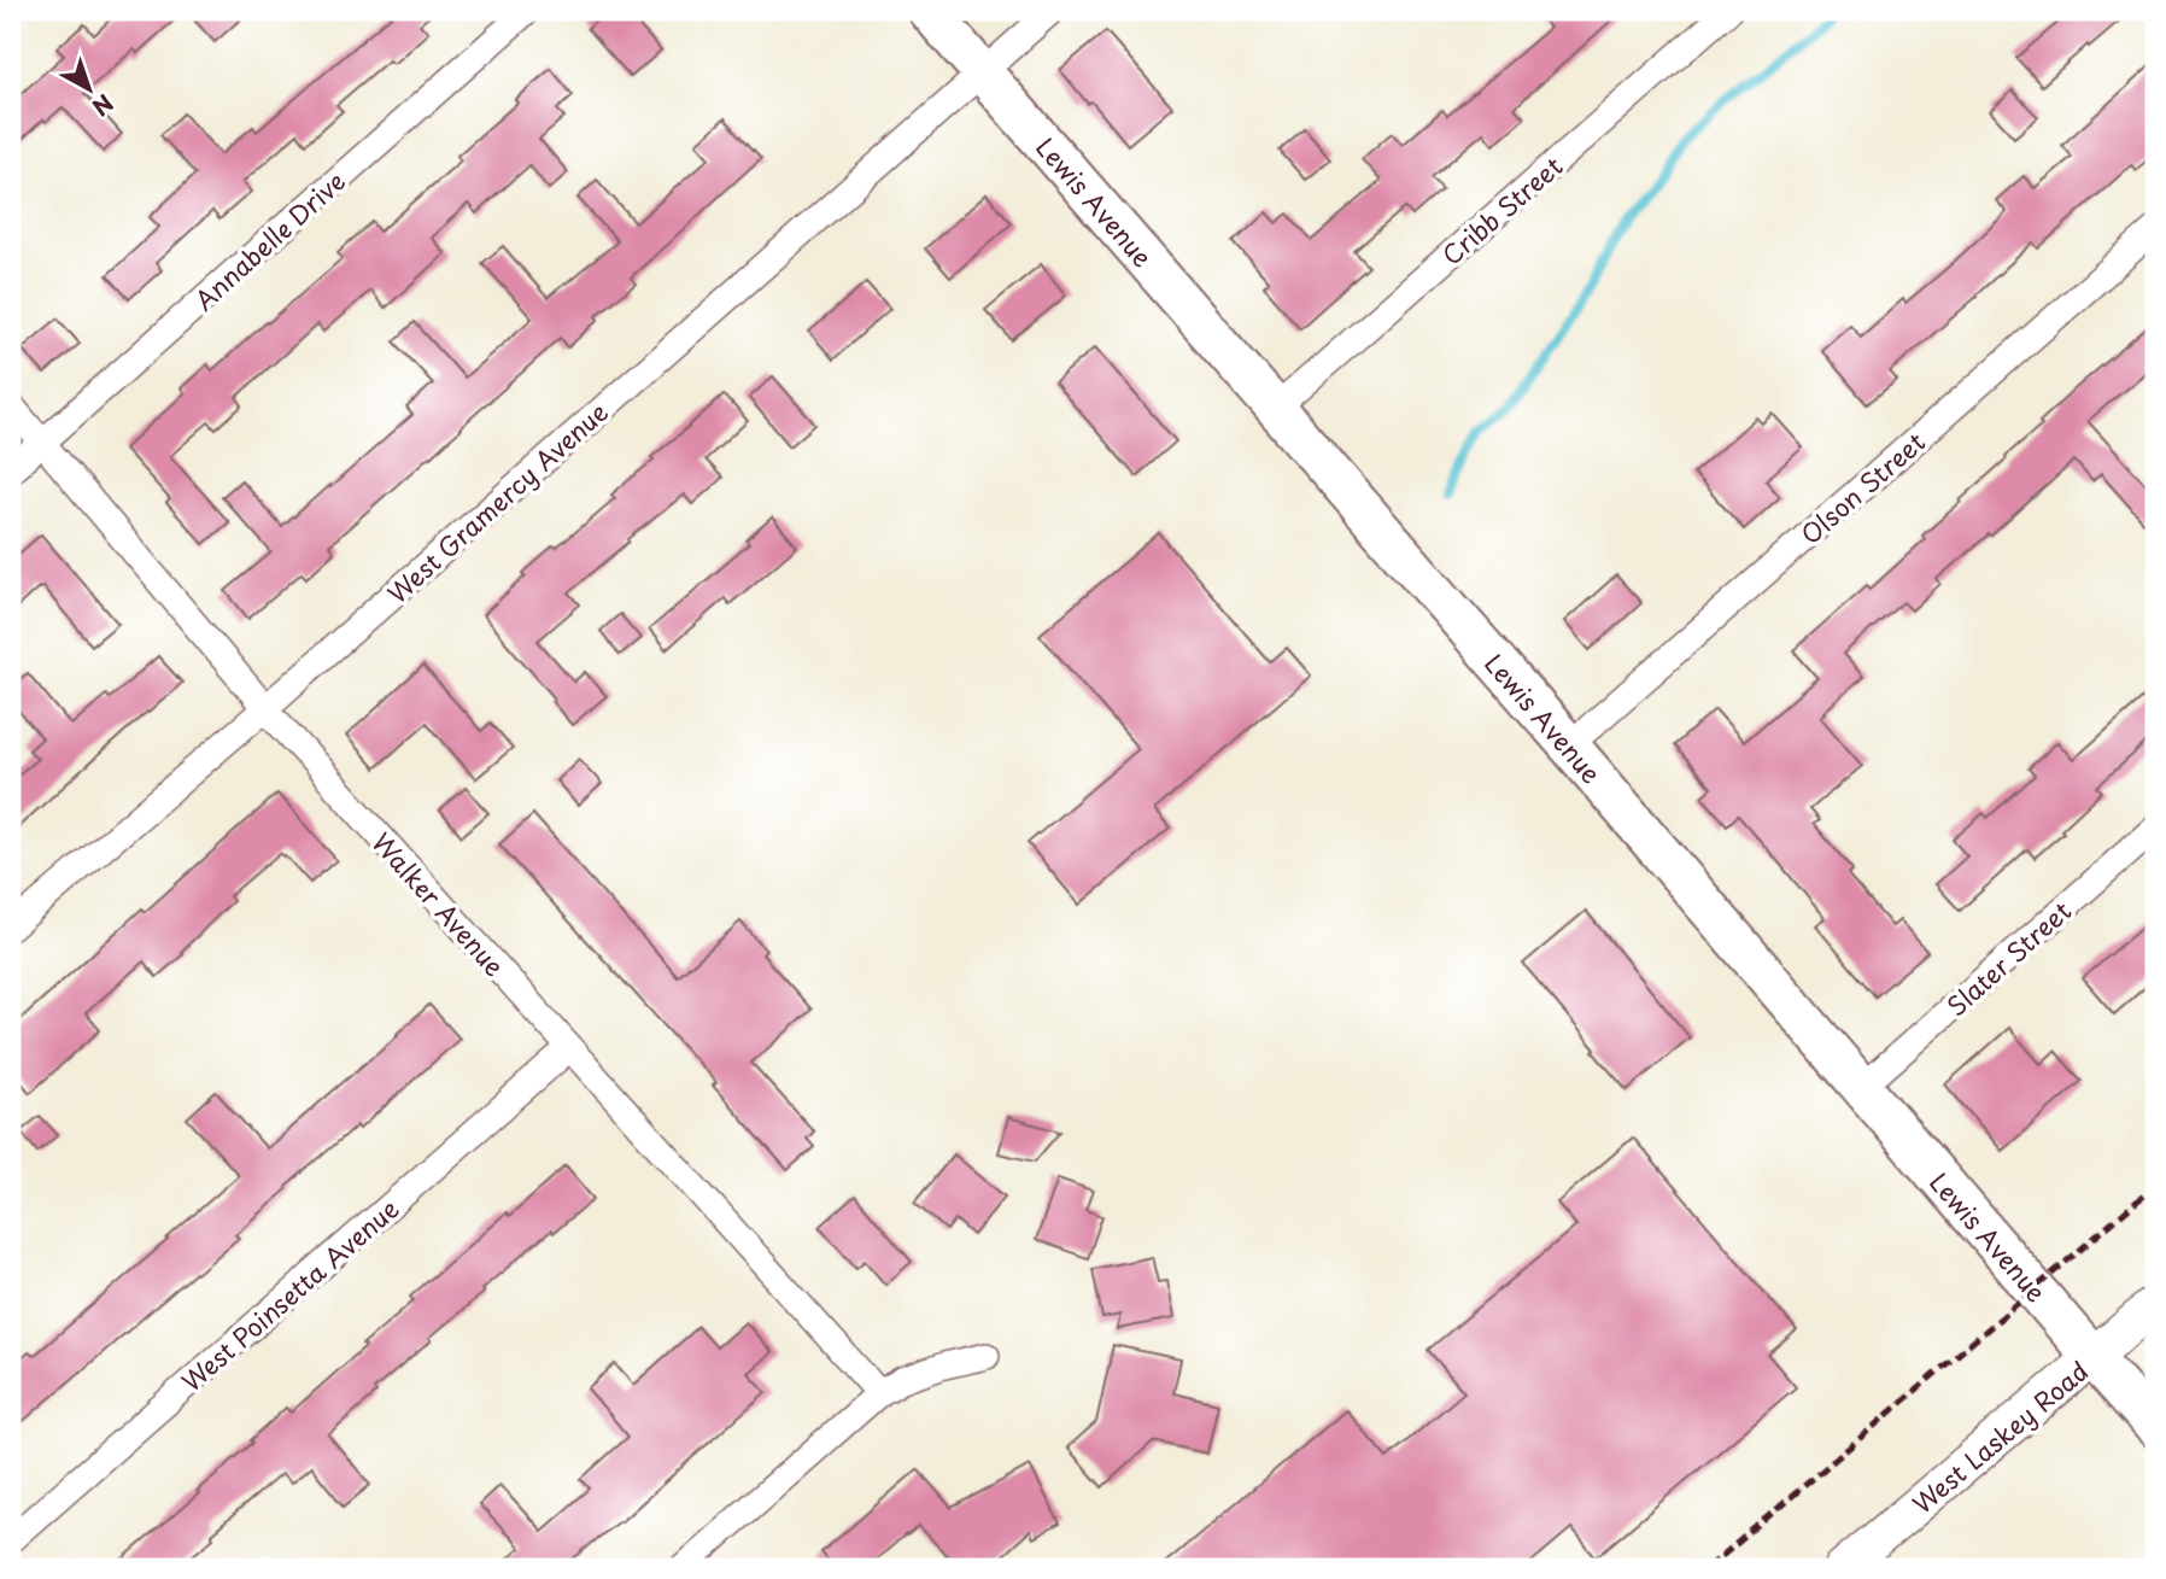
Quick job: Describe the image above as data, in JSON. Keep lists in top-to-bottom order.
{
  "streets": {
    "main road": ["Lewis Avenue", "West Laskey Road"],
    "street": [
      "Cribb Street",
      "Annabelle Drive",
      "Olson Street",
      "West Gramercy Avenue",
      "Walker Avenue",
      "Slater Street",
      "West Poinsetta Avenue"
    ]
  },
  "crossings": [
    ["Lewis Avenue", "Cribb Street"],
    ["Lewis Avenue", "Olson Street"],
    ["Lewis Avenue", "West Gramercy Avenue"],
    ["Lewis Avenue", "Slater Street"],
    ["Lewis Avenue", "West Laskey Road"],
    ["Annabelle Drive", "Walker Avenue"],
    ["West Gramercy Avenue", "Walker Avenue"],
    ["Walker Avenue", "West Poinsetta Avenue"]
  ],
  "north": "bottom right"
}
